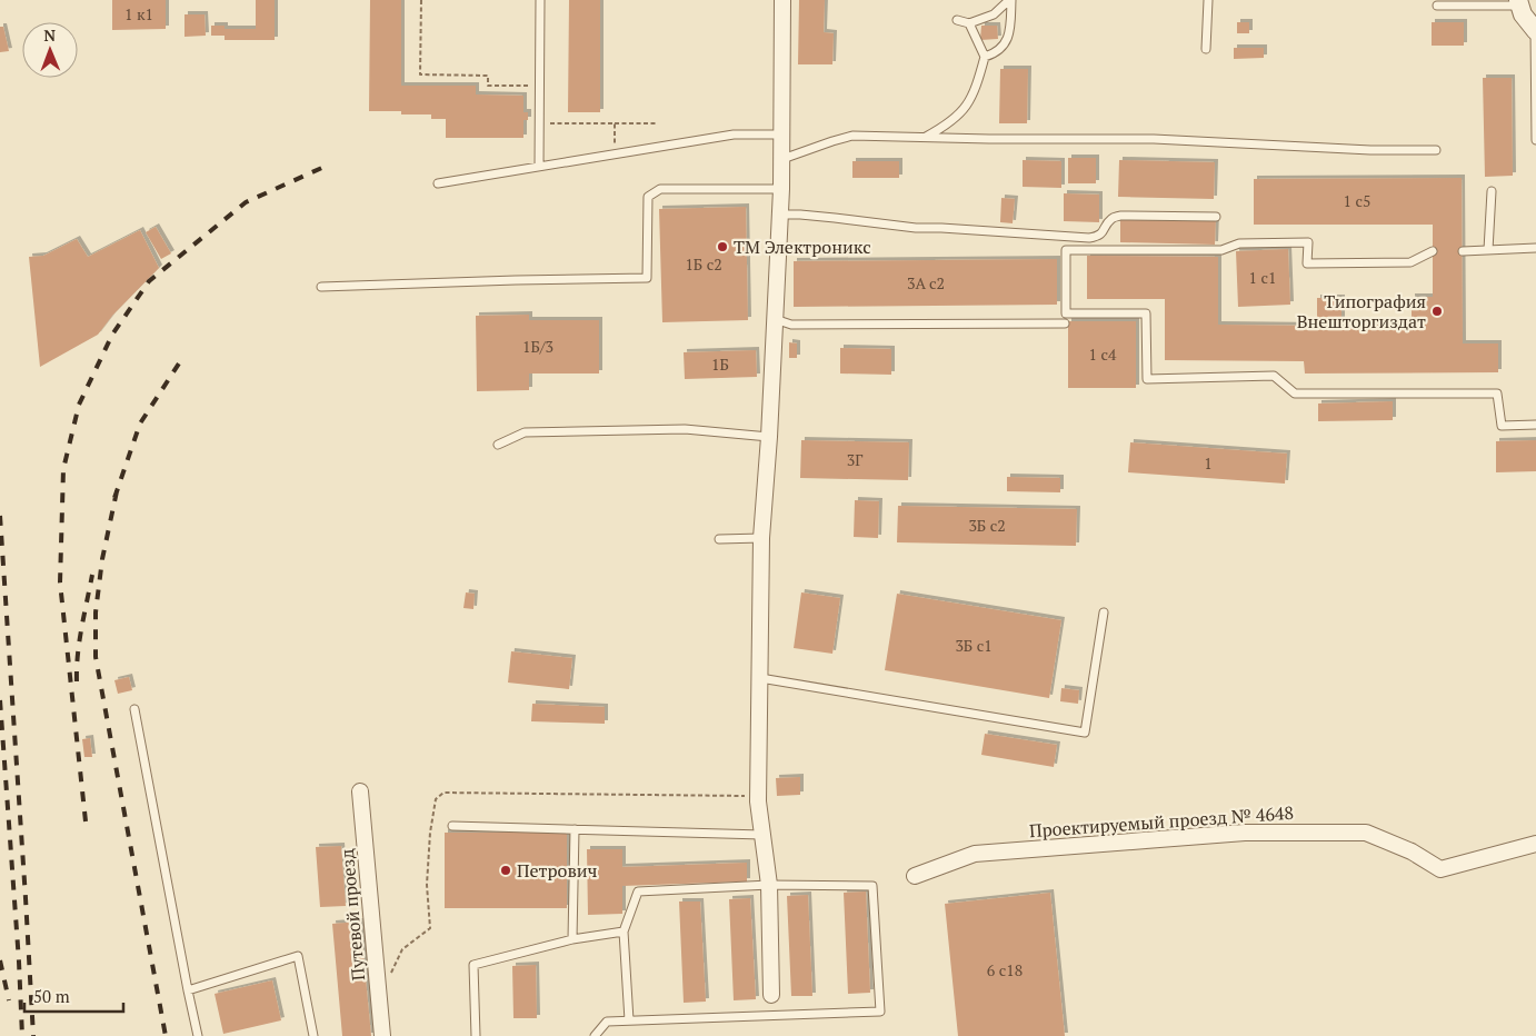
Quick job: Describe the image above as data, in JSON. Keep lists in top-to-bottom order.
{
  "streets": {
    "street": ["Проектируемый проезд № 4648", "Путевой проезд"]
  },
  "places": ["ТМ Электроникс", "Типография Внешторгиздат", "Петрович"],
  "house_numbers": [
    "1 к1",
    "1 с5",
    "1Б с2",
    "1 с1",
    "3А с2",
    "1Б/3",
    "1 с4",
    "1Б",
    "3Г",
    "1",
    "3Б с2",
    "3Б с1",
    "6 с18"
  ],
  "scale_bar": "50 m",
  "north": "top"
}
